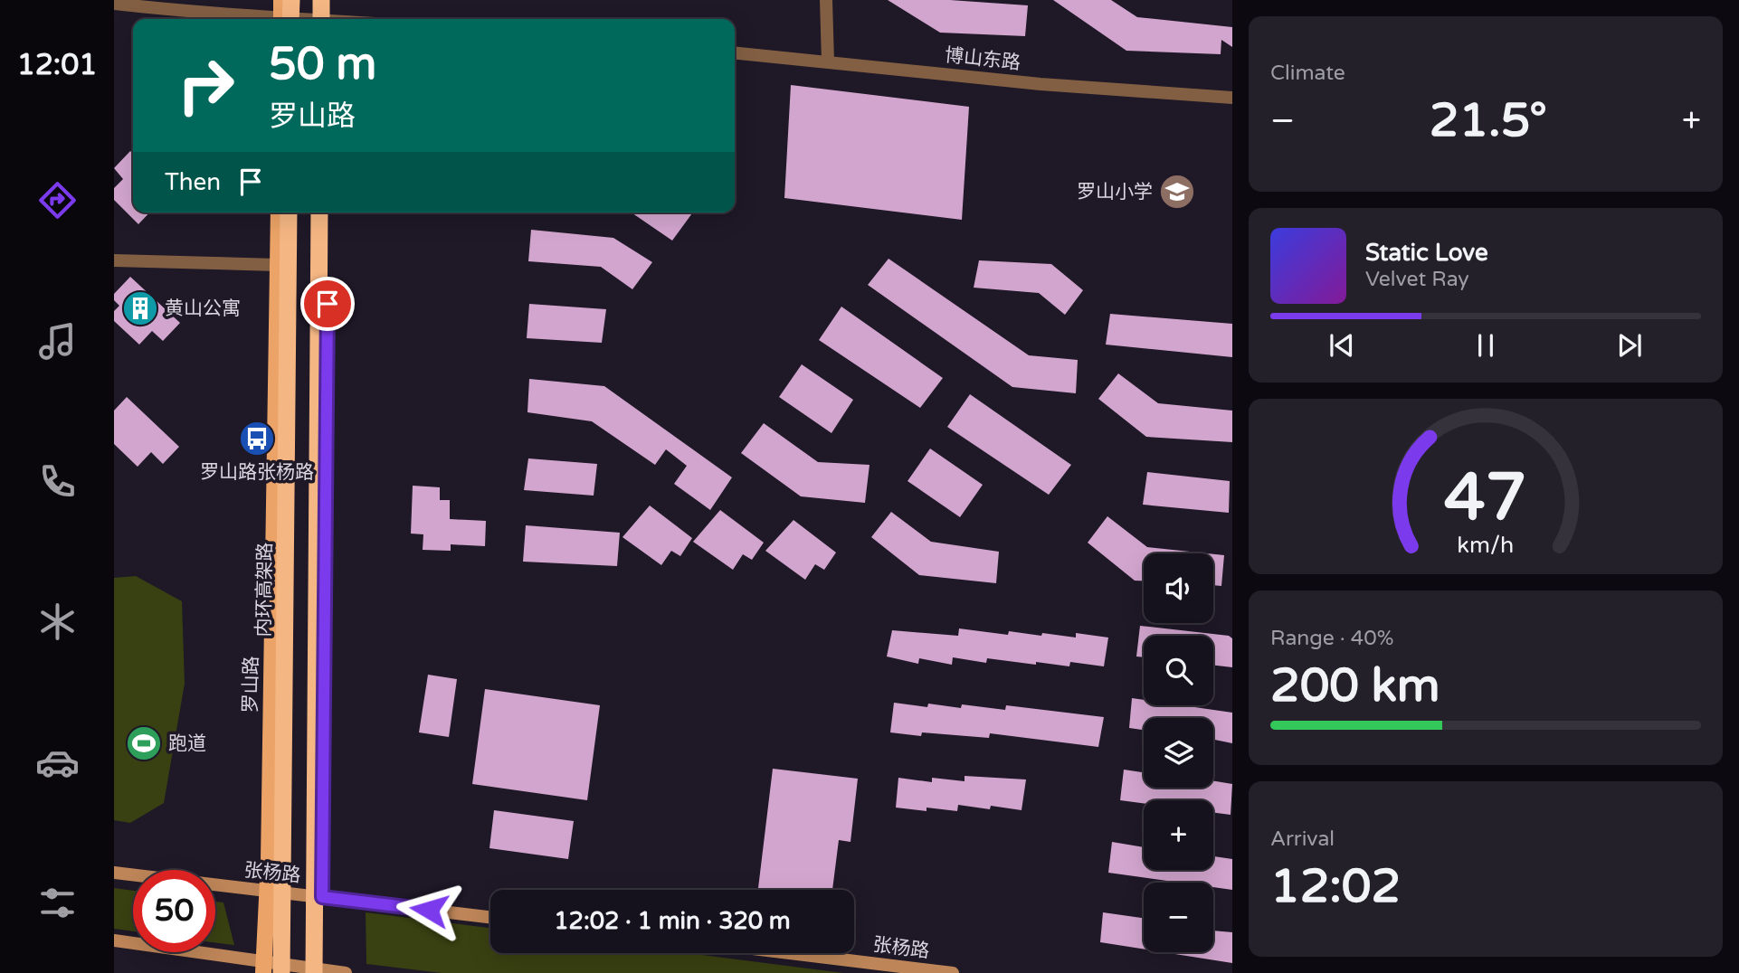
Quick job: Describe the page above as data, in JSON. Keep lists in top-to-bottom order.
{
  "streets": {
    "highway": ["内环高架路"],
    "main road": ["罗山路", "张杨路"],
    "street": ["博山东路"]
  },
  "crossings": [
    ["罗山路", "张杨路"]
  ],
  "places": {
    "school or university": ["罗山小学"],
    "building": ["黄山公寓"],
    "bus stop": ["罗山路张杨路"],
    "sports": ["跑道"]
  },
  "page": {
    "tabs": "12:01",
    "tile": [
      "Climate",
      ["Range · 40%", "200 km"],
      ["Arrival", "12:02"]
    ],
    "turn": ["50 m", "罗山路"],
    "heat": ["−", "21.5°", "+"],
    "then": "Then",
    "song": ["Static Love", "Velvet Ray"],
    "map_buttons": ["+", "−"],
    "limit": "50",
    "trip": "12:02 · 1 min · 320 m",
    "gauge": ["47", "km/h"]
  }
}
